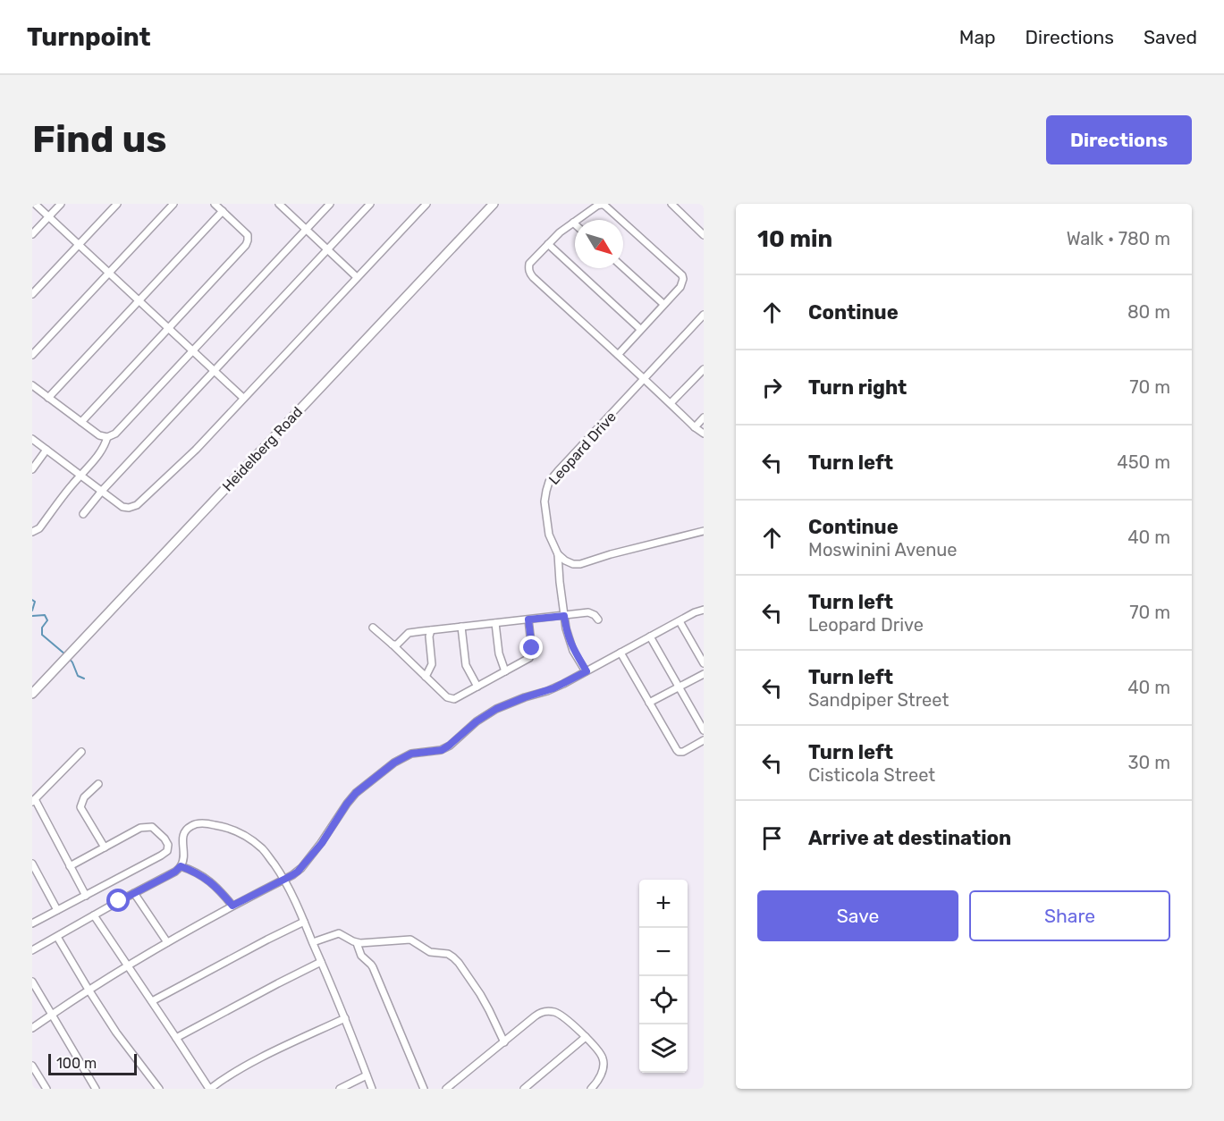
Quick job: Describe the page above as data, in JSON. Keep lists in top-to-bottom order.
{
  "streets": {
    "main road": ["Heidelberg Road"],
    "street": ["Leopard Drive"]
  },
  "scale_bar": "100 m",
  "north": "bottom right",
  "page": {
    "header": "Turnpoint",
    "nav": ["Map", "Directions", "Saved"],
    "buttons": [
      "Directions",
      ["Save", "Share"]
    ],
    "title": "Find us",
    "heading": ["10 min", "Walk · 780 m"],
    "list": [
      ["Continue", "80 m"],
      ["Turn right", "70 m"],
      ["Turn left", "450 m"],
      ["Continue", "Moswinini Avenue", "40 m"],
      ["Turn left", "Leopard Drive", "70 m"],
      ["Turn left", "Sandpiper Street", "40 m"],
      ["Turn left", "Cisticola Street", "30 m"],
      "Arrive at destination"
    ],
    "map_buttons": ["+", "−"],
    "scale": "100 m"
  }
}
